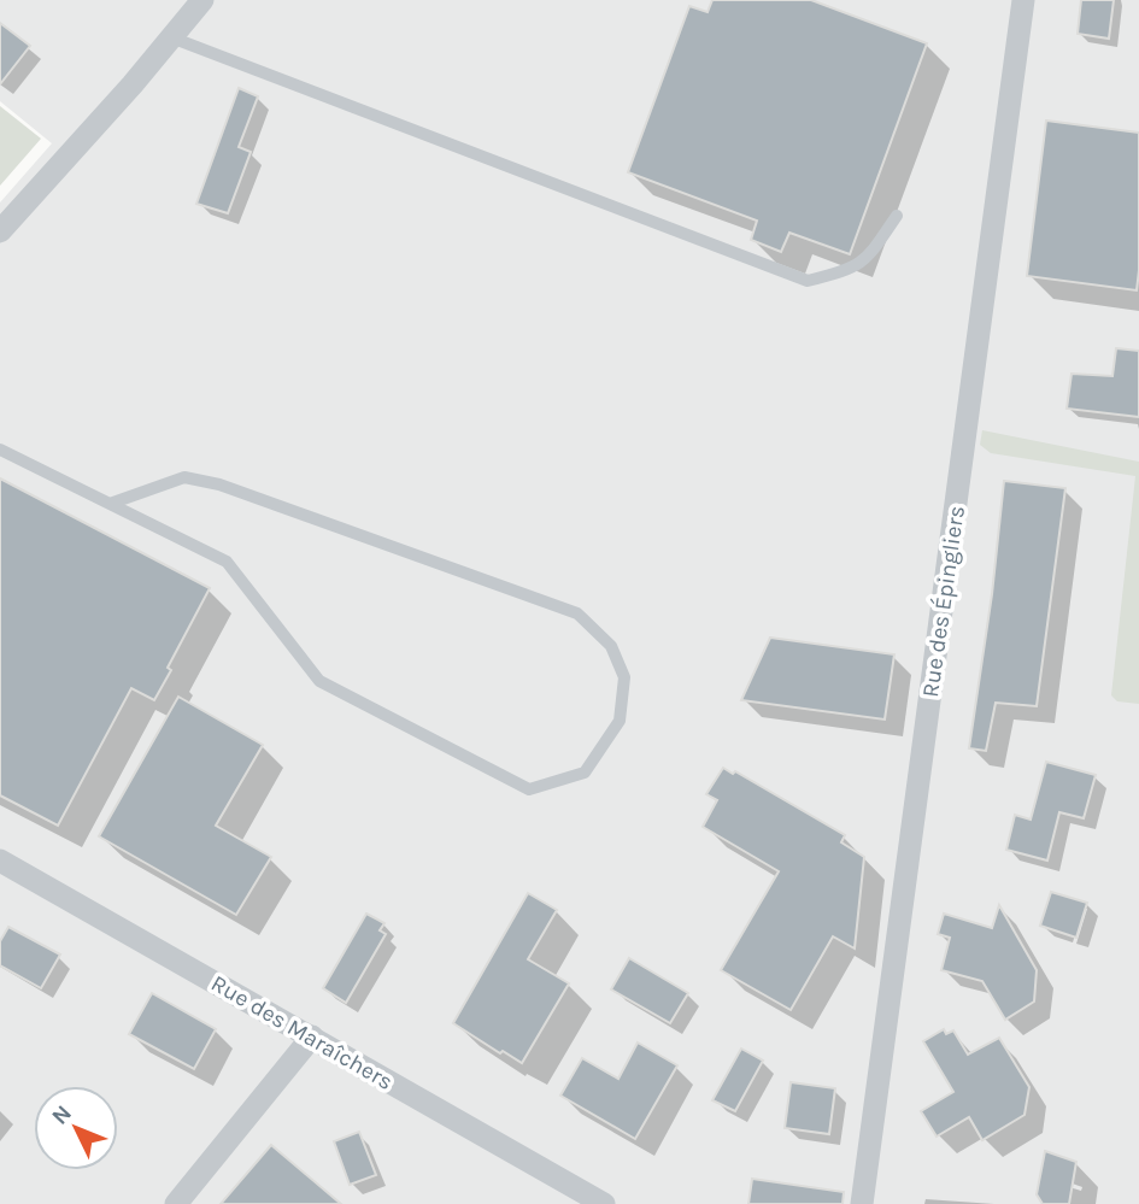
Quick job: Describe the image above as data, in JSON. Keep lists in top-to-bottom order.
{
  "streets": {
    "street": ["Rue des Épingliers", "Rue des Maraîchers"]
  },
  "north": "top left"
}
